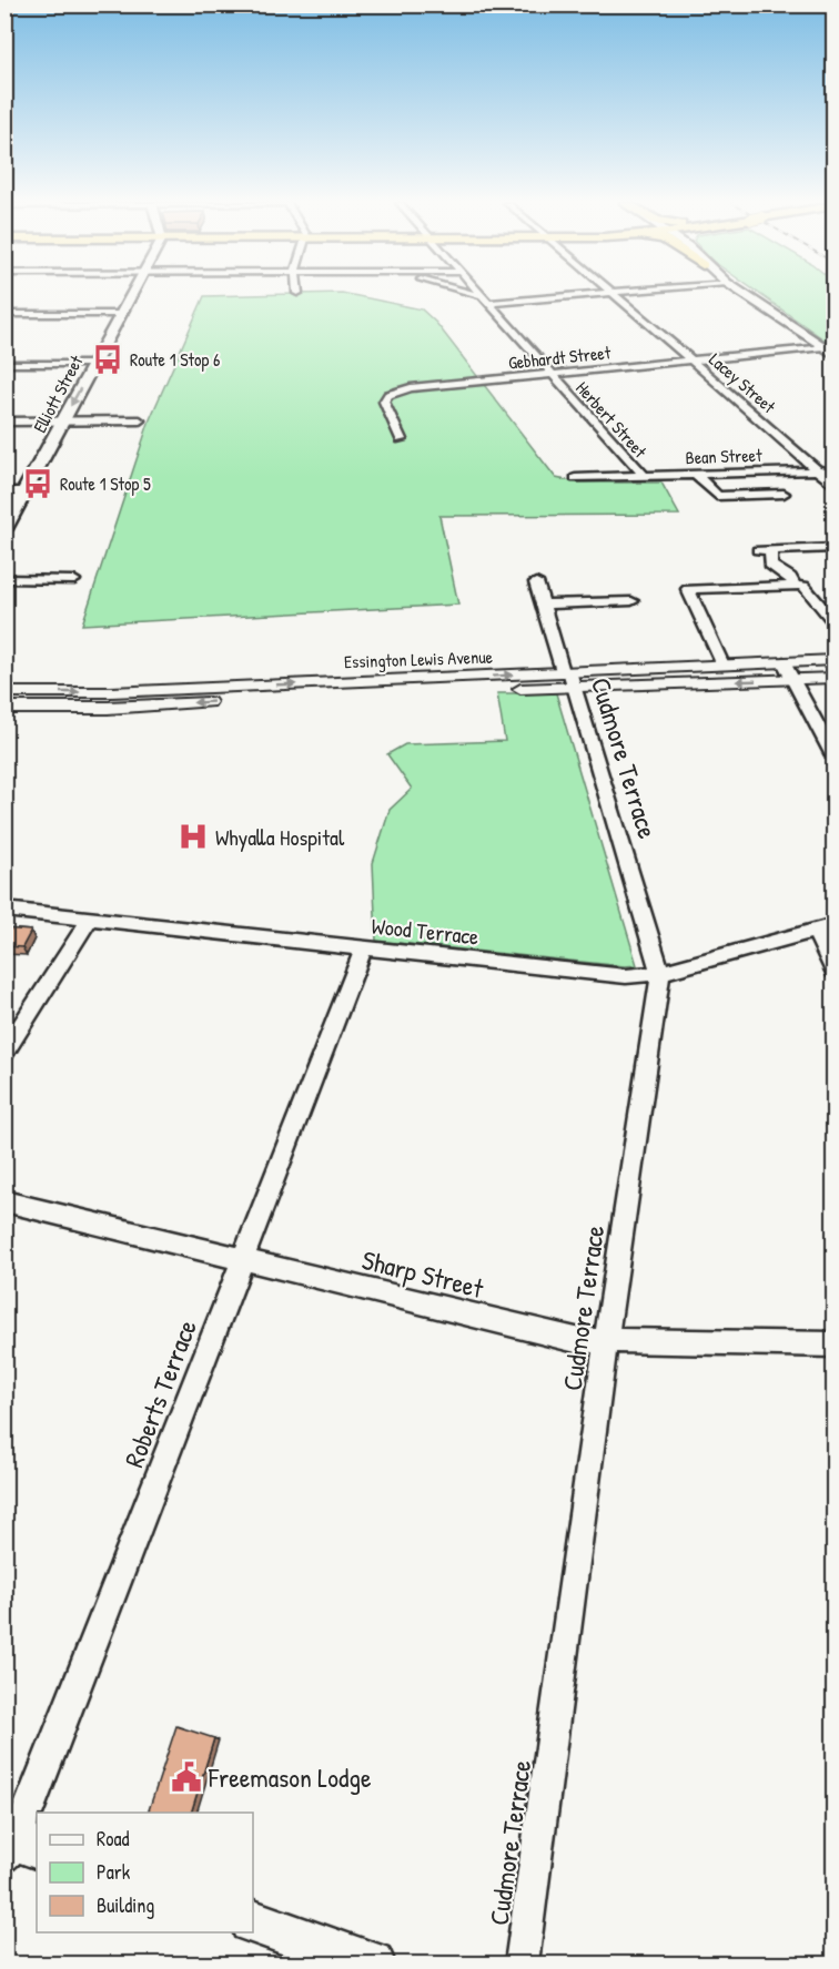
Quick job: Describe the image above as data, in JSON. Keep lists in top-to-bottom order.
{
  "streets": {
    "main road": ["Elliott Street"],
    "street": [
      "Gebhardt Street",
      "Lacey Street",
      "Herbert Street",
      "Bean Street",
      "Essington Lewis Avenue",
      "Cudmore Terrace",
      "Wood Terrace",
      "Sharp Street",
      "Roberts Terrace"
    ]
  },
  "crossings": [
    ["Gebhardt Street", "Lacey Street"],
    ["Gebhardt Street", "Herbert Street"],
    ["Lacey Street", "Bean Street"],
    ["Herbert Street", "Bean Street"],
    ["Essington Lewis Avenue", "Cudmore Terrace"],
    ["Cudmore Terrace", "Wood Terrace"],
    ["Cudmore Terrace", "Sharp Street"],
    ["Wood Terrace", "Roberts Terrace"],
    ["Sharp Street", "Roberts Terrace"]
  ],
  "places": {
    "bus stop": ["Route 1 Stop 6", "Route 1 Stop 5"],
    "hospital": ["Whyalla Hospital"],
    "public building": ["Freemason Lodge"]
  },
  "legend": ["Road", "Park", "Building"]
}
